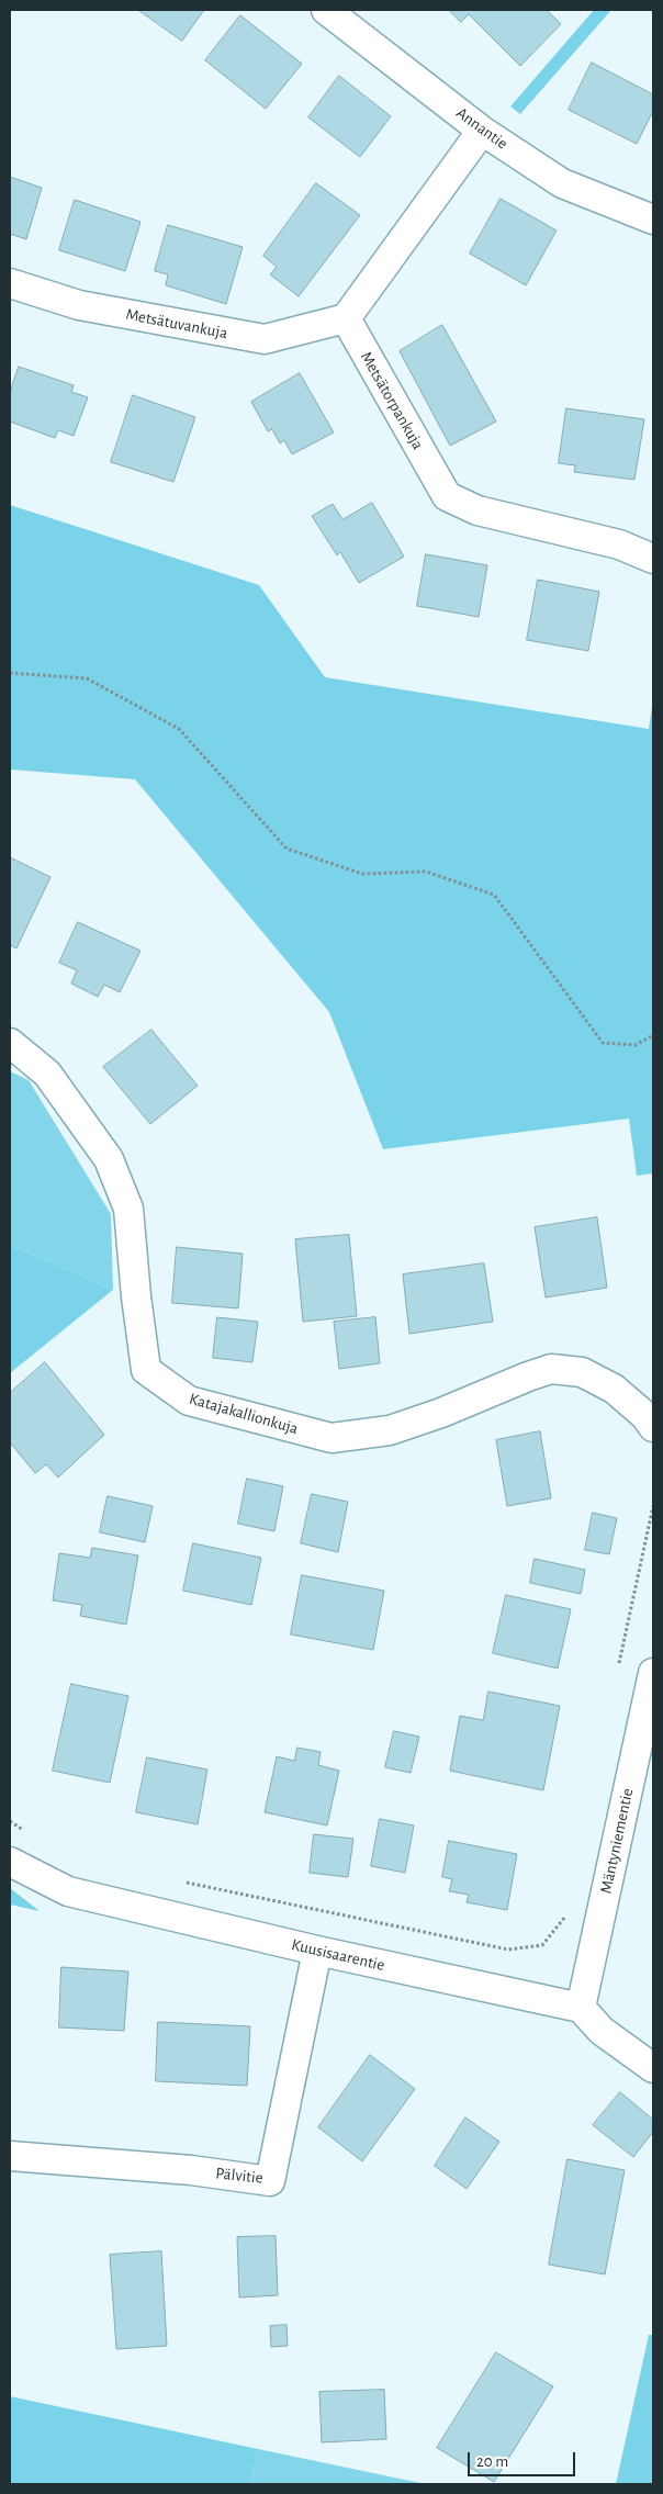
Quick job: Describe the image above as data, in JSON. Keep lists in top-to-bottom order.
{
  "streets": {
    "street": [
      "Annantie",
      "Metsätuvankuja",
      "Metsätorpankuja",
      "Katajakallionkuja",
      "Mäntyniementie",
      "Kuusisaarentie",
      "Pälvitie"
    ]
  },
  "crossings": [
    ["Metsätuvankuja", "Metsätorpankuja"],
    ["Mäntyniementie", "Kuusisaarentie"],
    ["Kuusisaarentie", "Pälvitie"]
  ],
  "scale_bar": "20 m"
}
